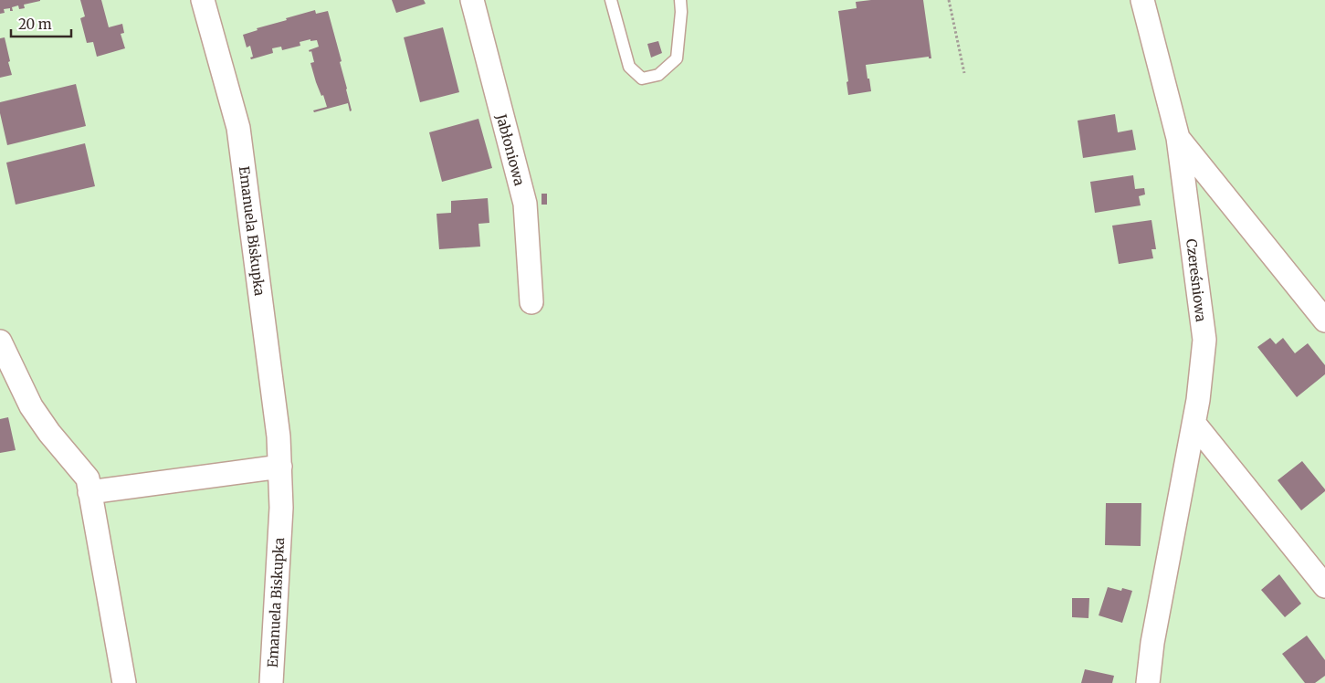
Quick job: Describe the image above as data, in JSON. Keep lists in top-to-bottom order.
{
  "streets": {
    "street": ["Jabłoniowa", "Emanuela Biskupka", "Czereśniowa"]
  },
  "scale_bar": "20 m"
}
